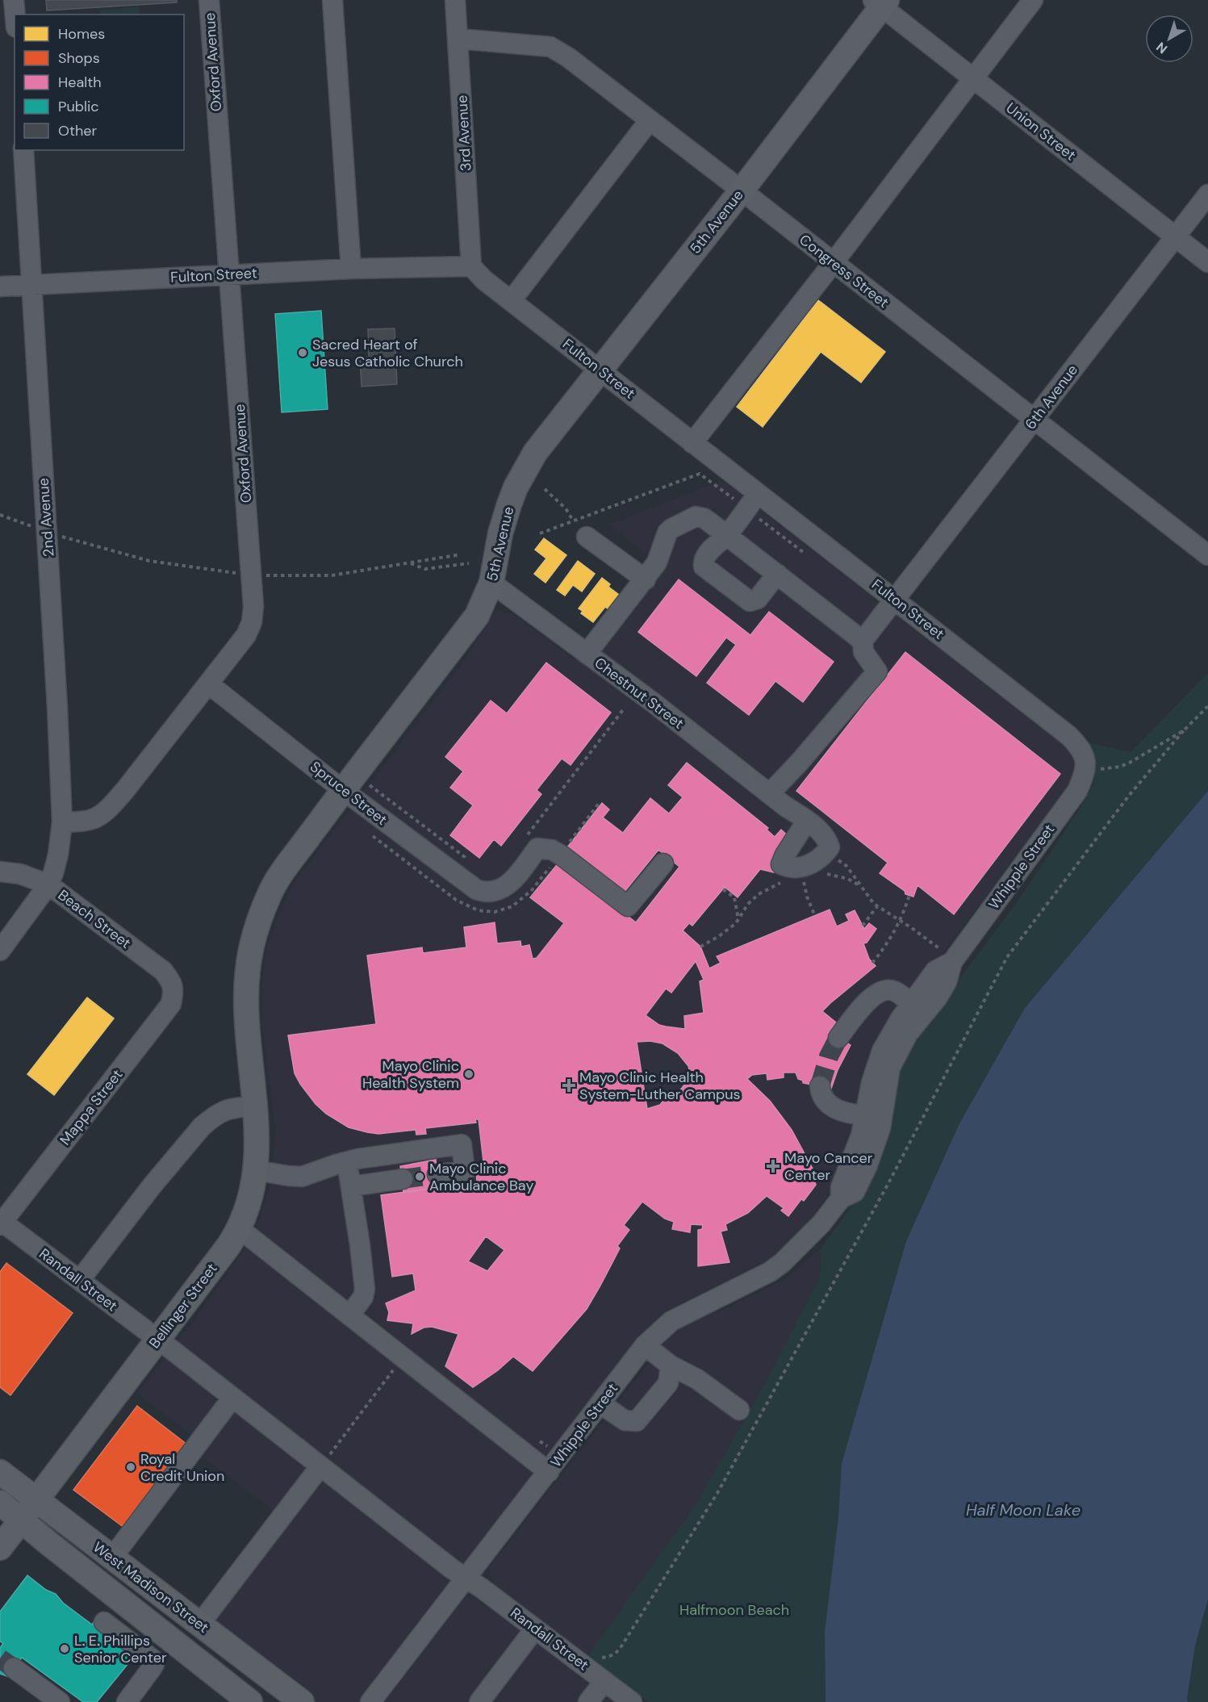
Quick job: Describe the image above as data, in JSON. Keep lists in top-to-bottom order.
{
  "streets": {
    "main road": ["5th Avenue", "Bellinger Street", "West Madison Street"],
    "street": [
      "Oxford Avenue",
      "Union Street",
      "3rd Avenue",
      "Congress Street",
      "Fulton Street",
      "6th Avenue",
      "2nd Avenue",
      "Chestnut Street",
      "Spruce Street",
      "Whipple Street",
      "Beach Street",
      "Mappa Street",
      "Randall Street"
    ]
  },
  "crossings": [
    ["Oxford Avenue", "Fulton Street"],
    ["Oxford Avenue", "2nd Avenue"],
    ["Oxford Avenue", "Spruce Street"],
    ["Union Street", "5th Avenue"],
    ["Union Street", "6th Avenue"],
    ["3rd Avenue", "Congress Street"],
    ["3rd Avenue", "Fulton Street"],
    ["5th Avenue", "Congress Street"],
    ["5th Avenue", "Fulton Street"],
    ["5th Avenue", "Chestnut Street"],
    ["5th Avenue", "Spruce Street"],
    ["5th Avenue", "Bellinger Street"],
    ["Congress Street", "6th Avenue"],
    ["Fulton Street", "6th Avenue"],
    ["Fulton Street", "2nd Avenue"],
    ["Fulton Street", "Whipple Street"],
    ["2nd Avenue", "Beach Street"],
    ["Whipple Street", "Randall Street"],
    ["Beach Street", "Mappa Street"],
    ["Mappa Street", "Randall Street"],
    ["Randall Street", "Bellinger Street"],
    ["Bellinger Street", "West Madison Street"]
  ],
  "water": ["Half Moon Lake"],
  "parks": ["Halfmoon Beach"],
  "places": {
    "other": [
      "Sacred Heart of Jesus Catholic Church",
      "Mayo Clinic Health System",
      "Mayo Clinic Ambulance Bay",
      "Royal Credit Union",
      "L. E. Phillips Senior Center"
    ],
    "health": ["Mayo Clinic Health System-Luther Campus", "Mayo Cancer Center"]
  },
  "legend": [
    "Homes",
    "Shops",
    "Health",
    "Public",
    "Other"
  ],
  "north": "bottom left"
}
